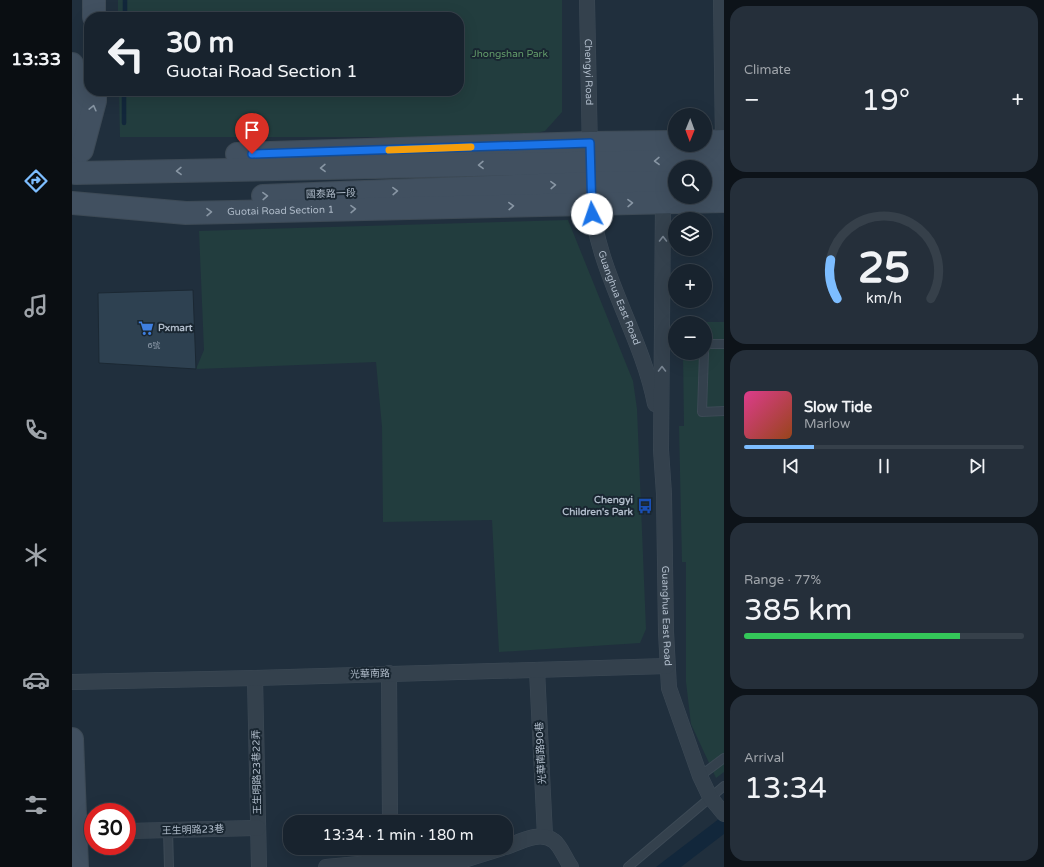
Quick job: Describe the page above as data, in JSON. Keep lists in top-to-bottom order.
{
  "streets": {
    "street": [
      "Chengyi Road",
      "國泰路一段",
      "Guanghua East Road",
      "光華南路",
      "光華南路90巷",
      "王生明路23巷22弄",
      "王生明路23巷"
    ]
  },
  "crossings": [
    ["Chengyi Road", "國泰路一段"],
    ["Chengyi Road", "Guanghua East Road"],
    ["國泰路一段", "Guanghua East Road"],
    ["Guanghua East Road", "光華南路"],
    ["光華南路", "光華南路90巷"],
    ["光華南路", "王生明路23巷22弄"],
    ["王生明路23巷22弄", "王生明路23巷"]
  ],
  "parks": ["Jhongshan Park"],
  "places": {
    "supermarket": ["Pxmart"],
    "bus stop": ["Chengyi Children's Park"]
  },
  "house_numbers": ["6號"],
  "north": "bottom",
  "page": {
    "tabs": "13:33",
    "tile": [
      "Climate",
      ["Range · 77%", "385 km"],
      ["Arrival", "13:34"]
    ],
    "turn": ["30 m", "Guotai Road Section 1"],
    "heat": ["−", "19°", "+"],
    "map_buttons": ["+", "−"],
    "song": ["Slow Tide", "Marlow"],
    "limit": "30",
    "trip": "13:34 · 1 min · 180 m",
    "gauge": ["25", "km/h"]
  }
}
